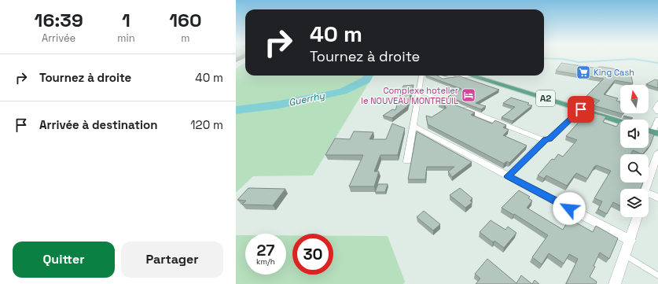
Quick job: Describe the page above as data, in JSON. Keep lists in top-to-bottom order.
{
  "streets": {
    "main road": ["A2"]
  },
  "water": ["Guerrhy"],
  "places": {
    "supermarket": ["King Cash"],
    "hotel": ["Complexe hotelier le NOUVEAU MONTREUIL"]
  },
  "north": "top",
  "page": {
    "eta": [
      "16:39",
      "Arrivée",
      "1",
      "min",
      "160",
      "m"
    ],
    "turn": ["40 m", "Tournez à droite"],
    "list": [
      {
        "name": "Tournez à droite",
        "value": "40 m"
      },
      {
        "name": "Arrivée à destination",
        "value": "120 m"
      }
    ],
    "speed": "27 km/h",
    "limit": "30",
    "buttons": ["Quitter", "Partager"]
  }
}
